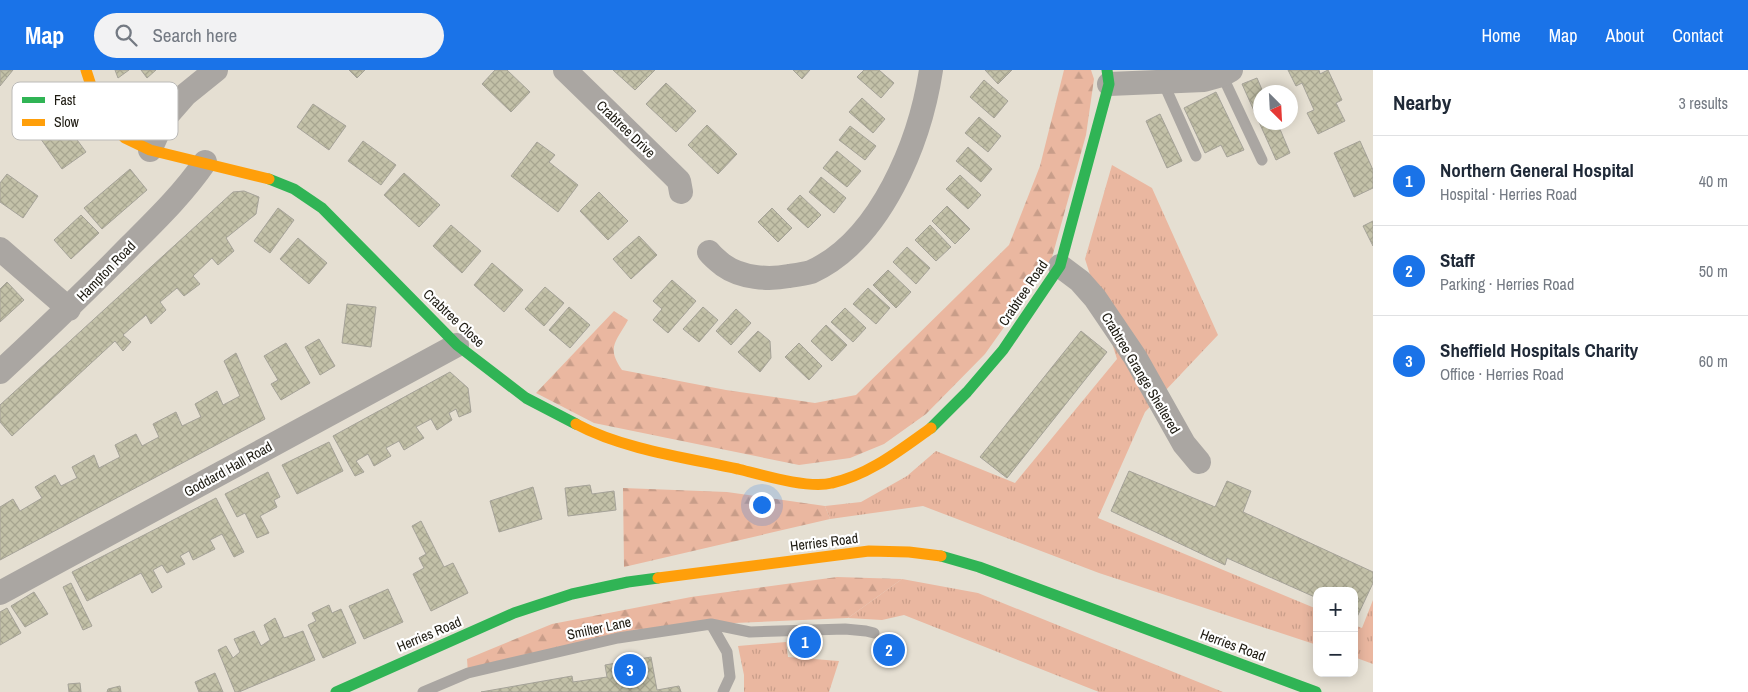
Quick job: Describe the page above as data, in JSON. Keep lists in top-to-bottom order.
{
  "streets": {
    "street": [
      "Crabtree Drive",
      "Hampton Road",
      "Crabtree Road",
      "Crabtree Close",
      "Crabtree Grange Sheltered",
      "Goddard Hall Road",
      "Herries Road"
    ],
    "lane": ["Smilter Lane"]
  },
  "crossings": [
    ["Hampton Road", "Crabtree Close"],
    ["Crabtree Road", "Crabtree Close"],
    ["Crabtree Road", "Crabtree Grange Sheltered"],
    ["Crabtree Close", "Goddard Hall Road"]
  ],
  "legend": ["Fast", "Slow"],
  "north": "bottom right",
  "page": {
    "header": "Map",
    "search": "Search here",
    "nav": [
      "Home",
      "Map",
      "About",
      "Contact"
    ],
    "heading": ["Nearby", "3 results"],
    "list": [
      {
        "mark": "1",
        "name": "Northern General Hospital",
        "note": "Hospital · Herries Road",
        "value": "40 m"
      },
      {
        "mark": "2",
        "name": "Staff",
        "note": "Parking · Herries Road",
        "value": "50 m"
      },
      {
        "mark": "3",
        "name": "Sheffield Hospitals Charity",
        "note": "Office · Herries Road",
        "value": "60 m"
      }
    ],
    "map_buttons": ["+", "−"],
    "pins": ["1", "2", "3"]
  }
}
